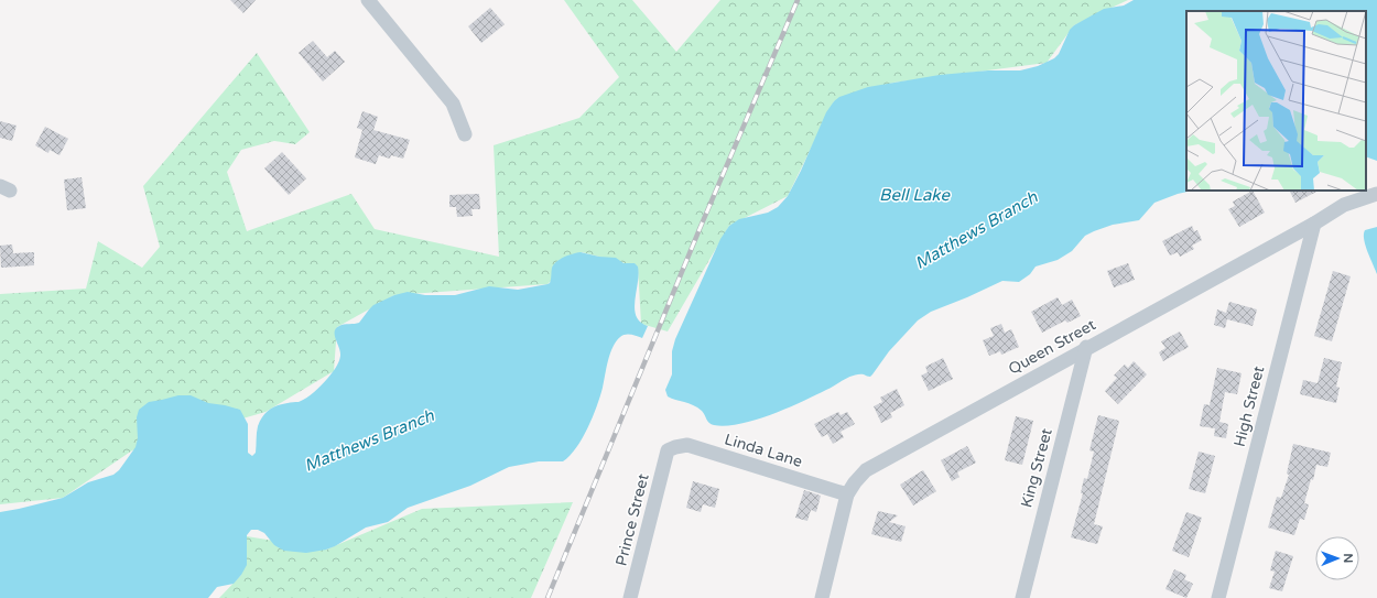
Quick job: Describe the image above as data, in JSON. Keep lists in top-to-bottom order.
{
  "streets": {
    "street": [
      "Queen Street",
      "High Street",
      "Linda Lane",
      "King Street",
      "Prince Street"
    ]
  },
  "crossings": [
    ["Queen Street", "High Street"],
    ["Queen Street", "Linda Lane"],
    ["Queen Street", "King Street"],
    ["Linda Lane", "Prince Street"]
  ],
  "water": ["Bell Lake", "Matthews Branch"],
  "north": "right"
}
